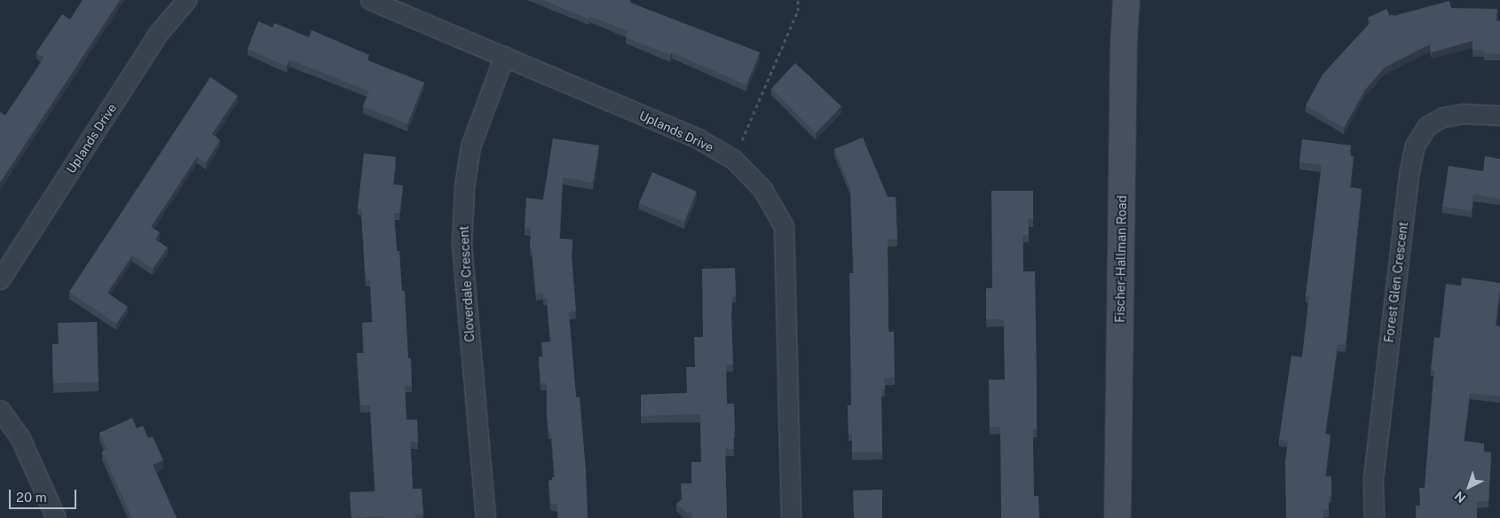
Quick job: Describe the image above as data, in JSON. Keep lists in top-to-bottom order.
{
  "streets": {
    "main road": ["Fischer-Hallman Road"],
    "street": ["Uplands Drive", "Forest Glen Crescent", "Cloverdale Crescent"]
  },
  "crossings": [
    ["Uplands Drive", "Cloverdale Crescent"]
  ],
  "scale_bar": "20 m",
  "north": "bottom left"
}
